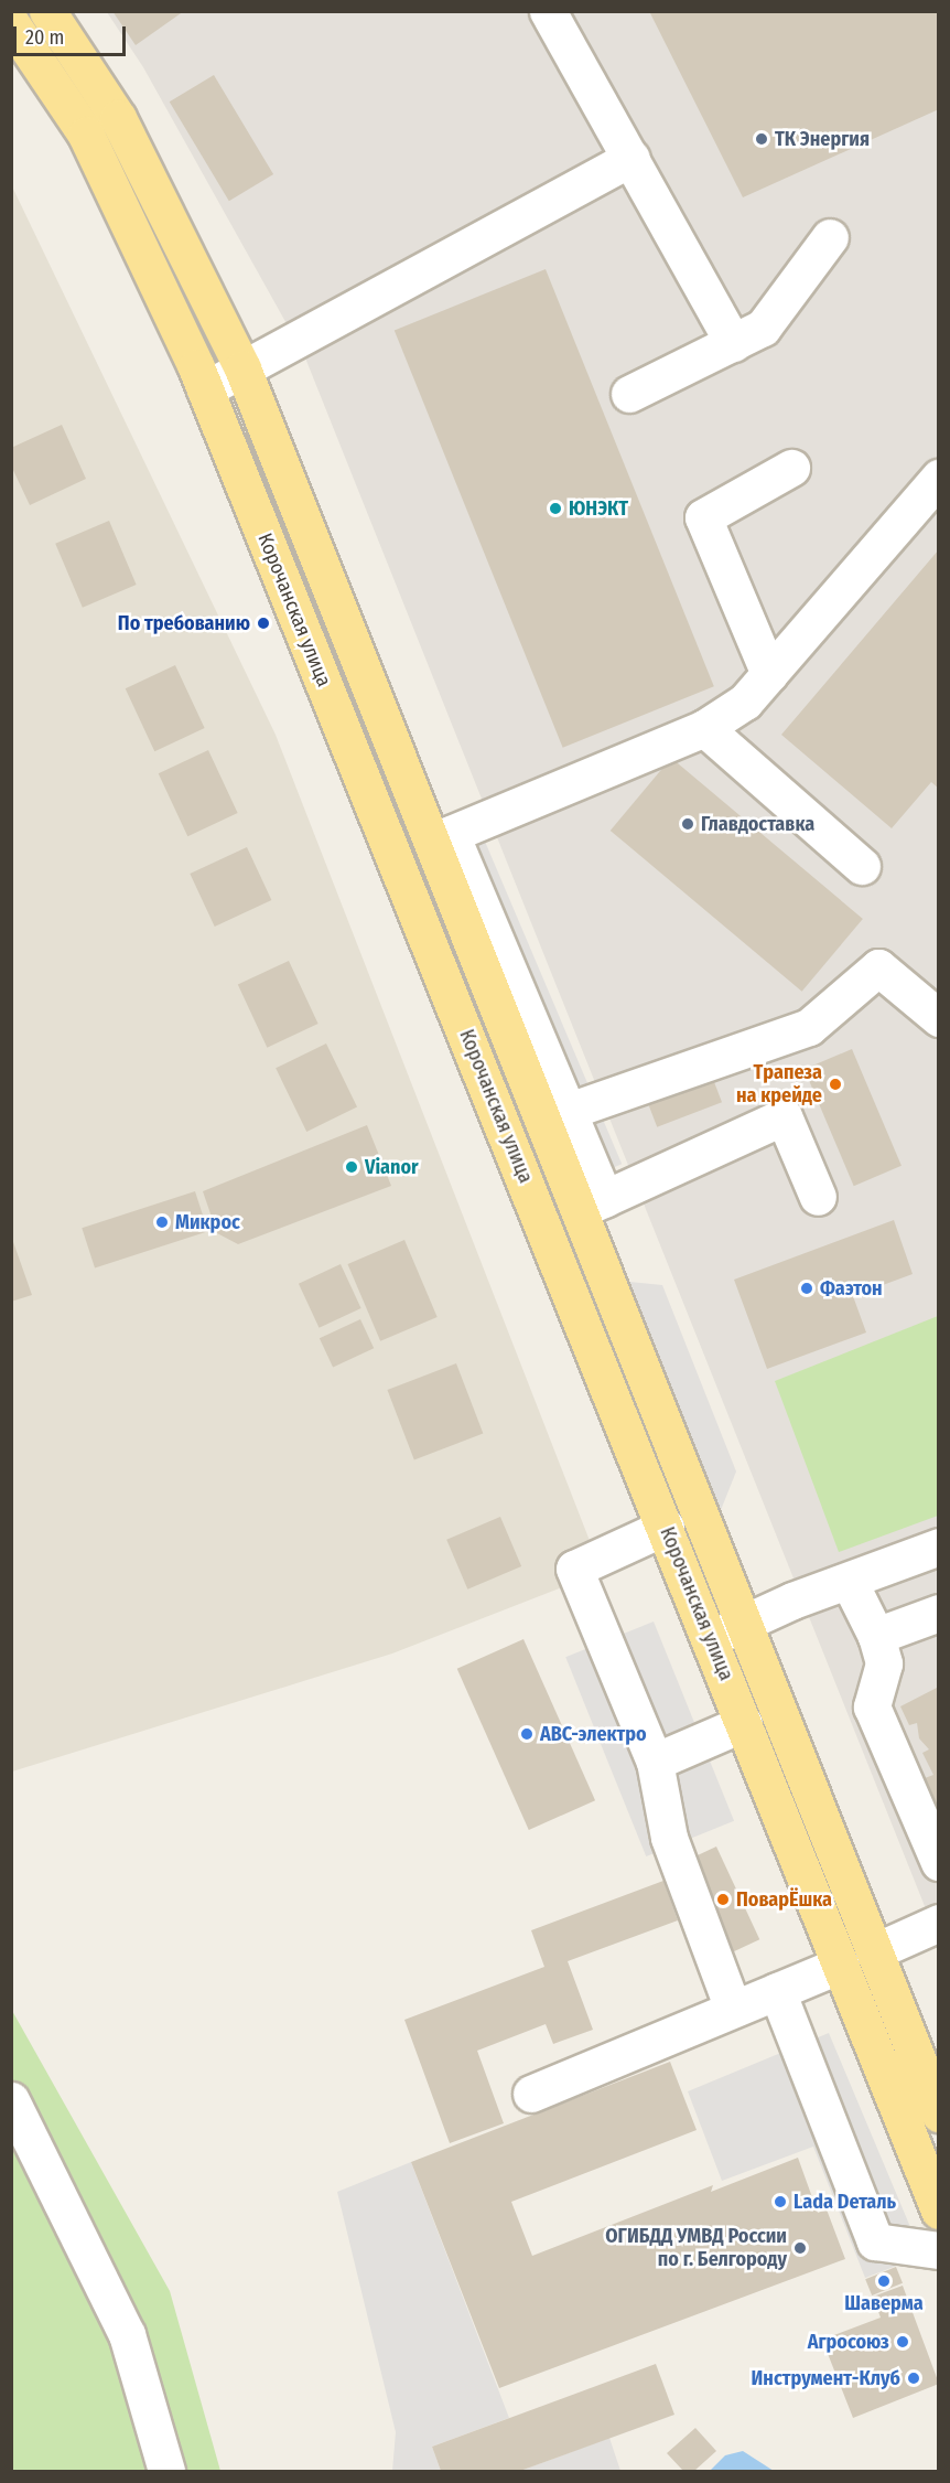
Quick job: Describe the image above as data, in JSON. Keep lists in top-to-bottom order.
{
  "streets": {
    "main road": ["Корочанская улица"]
  },
  "places": [
    "ТК Энергия",
    "ЮНЭКТ",
    "По требованию",
    "Главдоставка",
    "Трапеза на крейде",
    "Vianor",
    "Микрос",
    "Фаэтон",
    "АВС-электро",
    "ПоварЁшка",
    "Lada Dеталь",
    "ОГИБДД УМВД России по г. Белгороду",
    "Шаверма",
    "Агросоюз",
    "Инструмент-Клуб"
  ],
  "scale_bar": "20 m"
}
